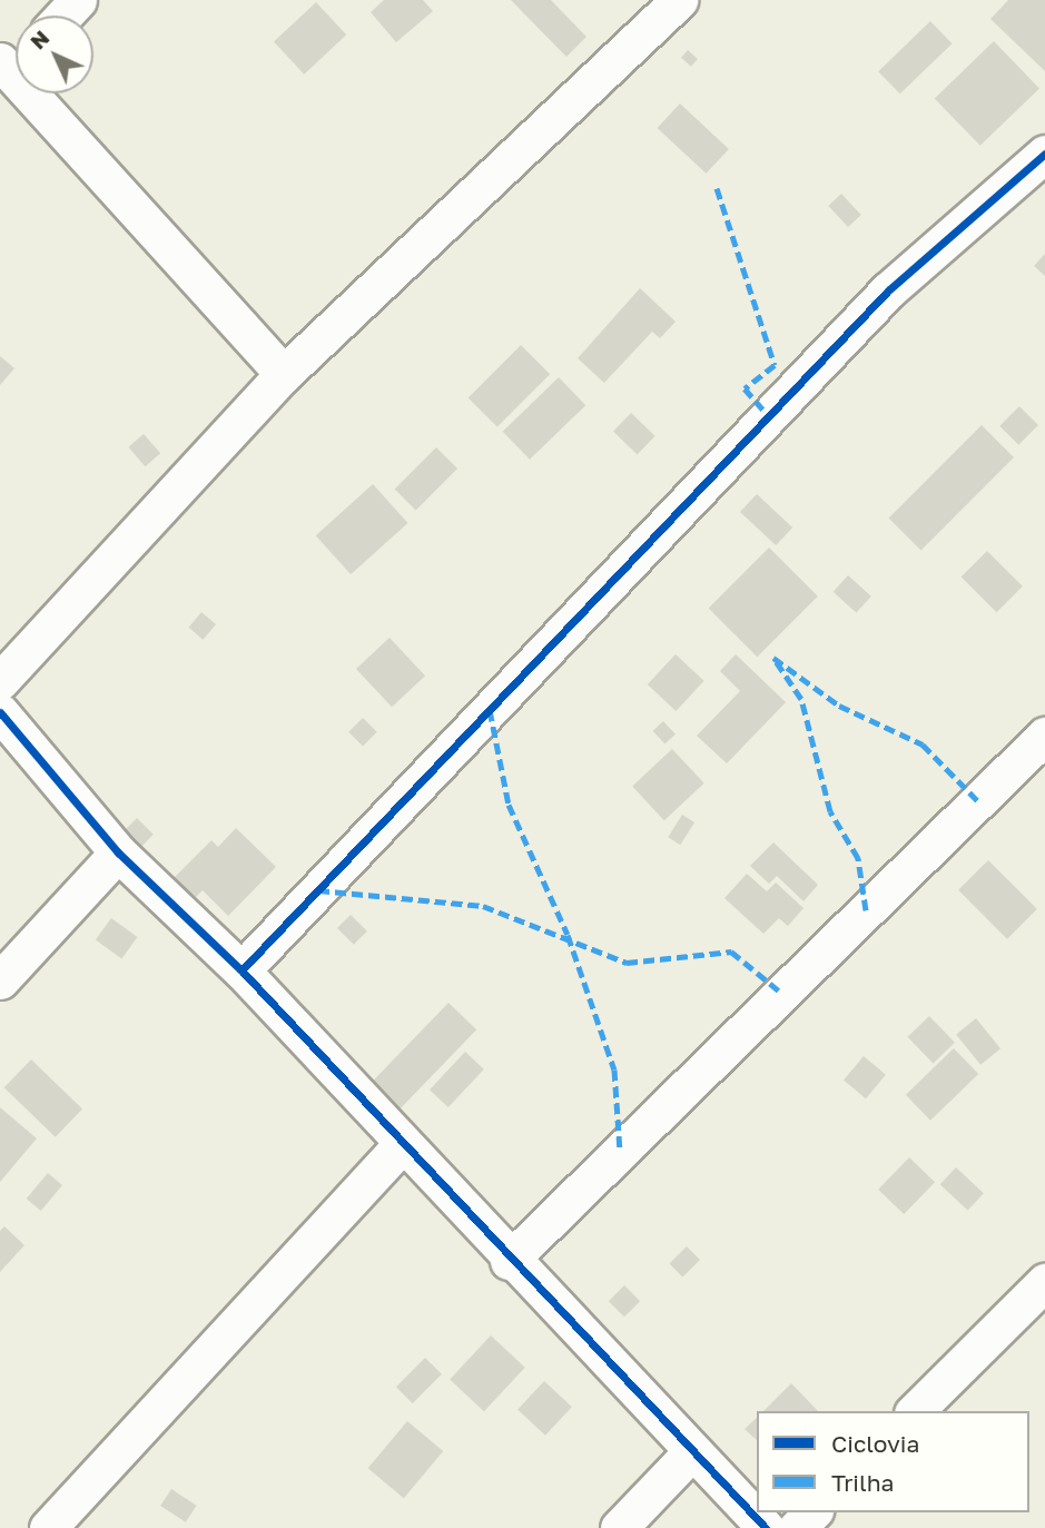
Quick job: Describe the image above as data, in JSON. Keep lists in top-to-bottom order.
{
  "legend": ["Ciclovia", "Trilha"],
  "north": "top left"
}
